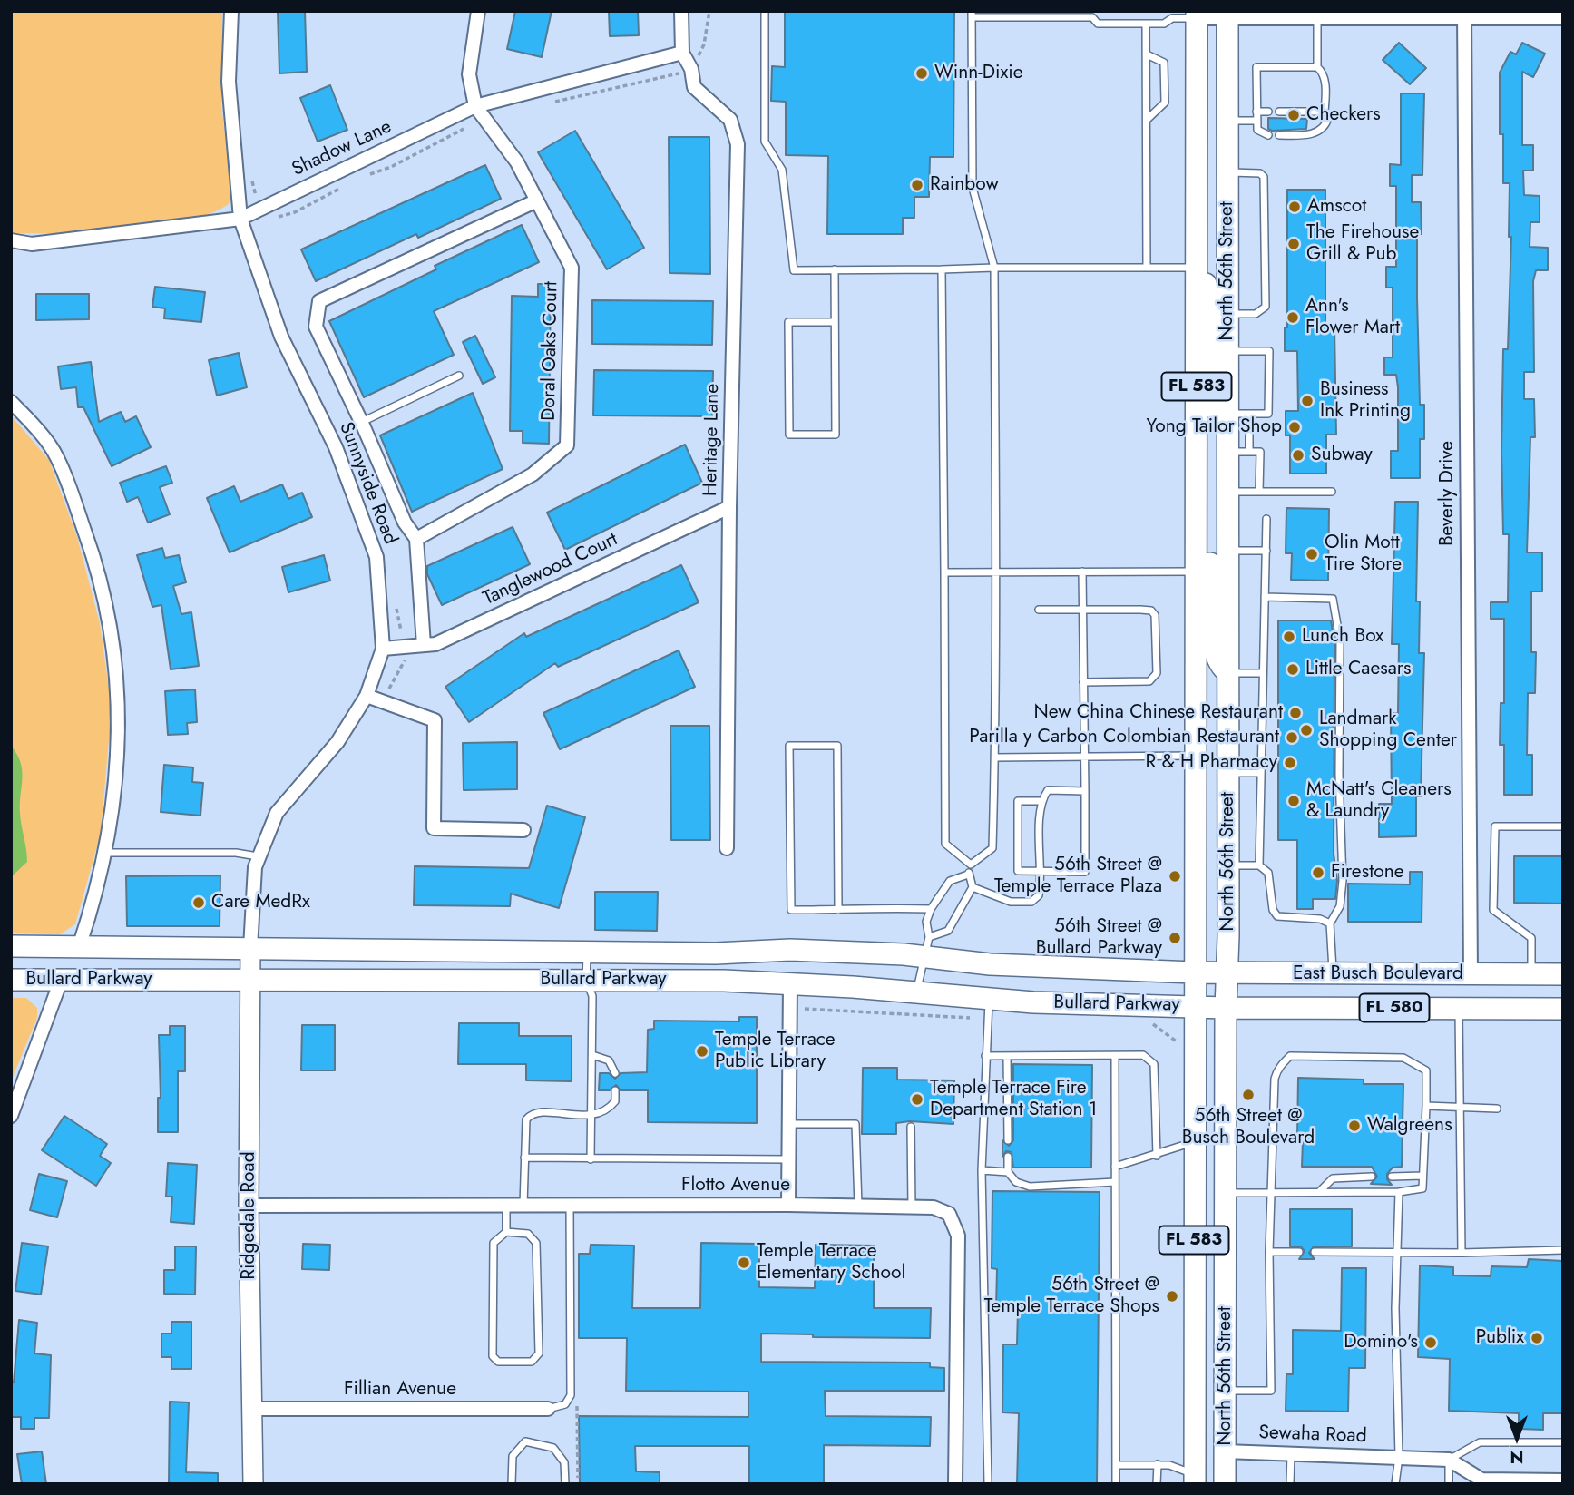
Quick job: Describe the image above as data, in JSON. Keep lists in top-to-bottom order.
{
  "streets": {
    "main road": [
      "North 56th Street",
      "FL 583",
      "East Busch Boulevard",
      "Bullard Parkway",
      "FL 580"
    ],
    "street": [
      "Shadow Lane",
      "Doral Oaks Court",
      "Heritage Lane",
      "Sunnyside Road",
      "Beverly Drive",
      "Tanglewood Court",
      "Flotto Avenue",
      "Ridgedale Road",
      "Fillian Avenue",
      "Sewaha Road"
    ]
  },
  "crossings": [
    ["Shadow Lane", "Doral Oaks Court"],
    ["Shadow Lane", "Heritage Lane"],
    ["Shadow Lane", "Sunnyside Road"],
    ["North 56th Street", "East Busch Boulevard"],
    ["North 56th Street", "Bullard Parkway"],
    ["North 56th Street", "Sewaha Road"],
    ["Heritage Lane", "Tanglewood Court"],
    ["Sunnyside Road", "Tanglewood Court"],
    ["Sunnyside Road", "Bullard Parkway"],
    ["Sunnyside Road", "Ridgedale Road"],
    ["Beverly Drive", "East Busch Boulevard"],
    ["East Busch Boulevard", "Bullard Parkway"],
    ["Bullard Parkway", "Ridgedale Road"],
    ["Flotto Avenue", "Ridgedale Road"],
    ["Ridgedale Road", "Fillian Avenue"]
  ],
  "places": [
    "Winn-Dixie",
    "Checkers",
    "Rainbow",
    "Amscot",
    "The Firehouse Grill & Pub",
    "Ann's Flower Mart",
    "Business Ink Printing",
    "Yong Tailor Shop",
    "Subway",
    "Olin Mott Tire Store",
    "Lunch Box",
    "Little Caesars",
    "New China Chinese Restaurant",
    "Landmark Shopping Center",
    "Parilla y Carbon Colombian Restaurant",
    "R & H Pharmacy",
    "McNatt's Cleaners & Laundry",
    "Firestone",
    "56th Street @ Temple Terrace Plaza",
    "Care MedRx",
    "56th Street @ Bullard Parkway",
    "Temple Terrace Public Library",
    "56th Street @ Busch Boulevard",
    "Temple Terrace Fire Department Station 1",
    "Walgreens",
    "Temple Terrace Elementary School",
    "56th Street @ Temple Terrace Shops",
    "Publix",
    "Domino's"
  ],
  "north": "bottom"
}
